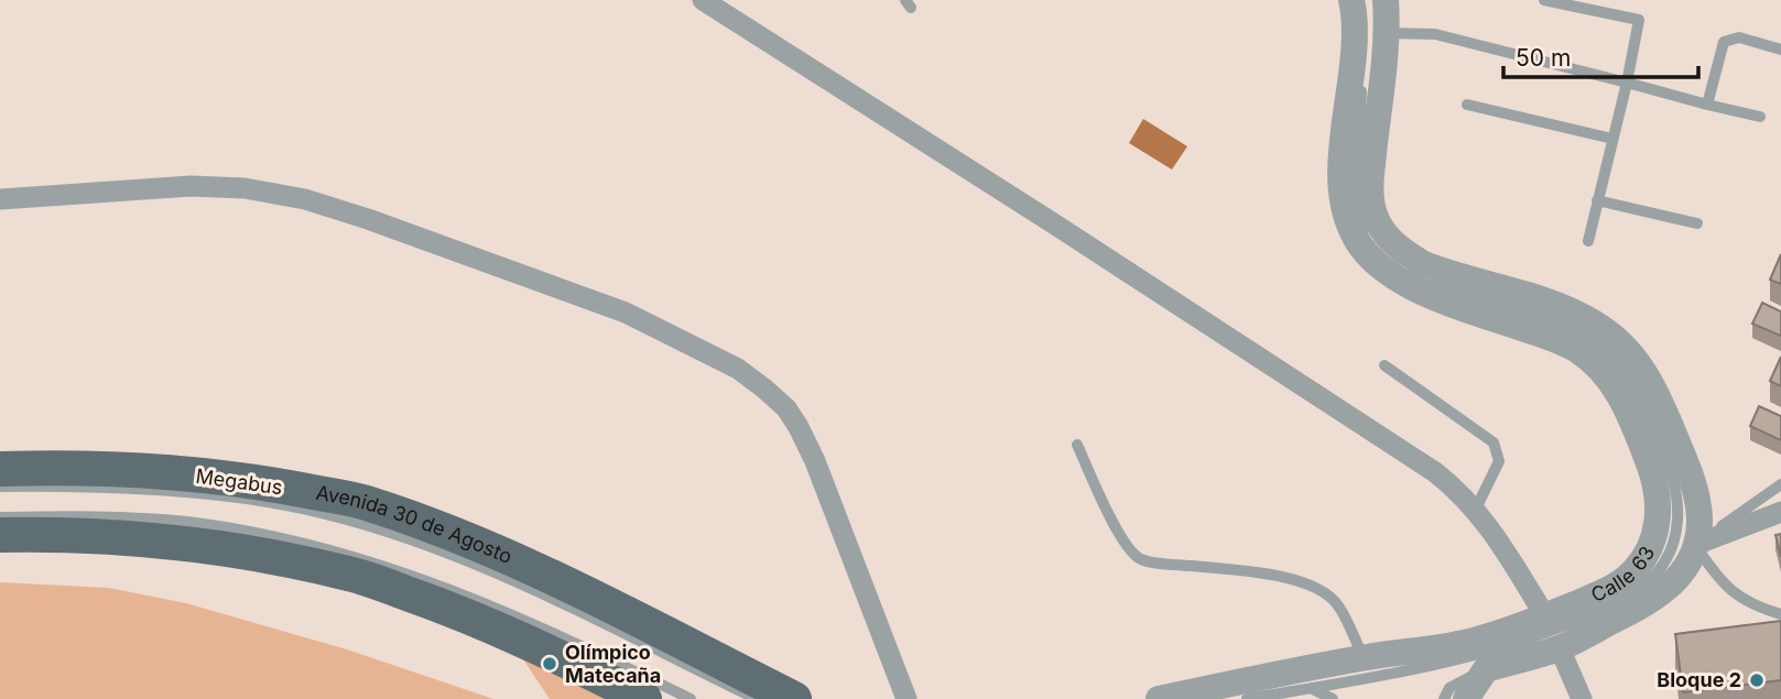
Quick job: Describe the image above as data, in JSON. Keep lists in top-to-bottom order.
{
  "streets": {
    "main road": ["Avenida 30 de Agosto"],
    "street": ["Calle 63"],
    "lane": ["Megabus"]
  },
  "places": ["Olímpico Matecaña", "Bloque 2"],
  "scale_bar": "50 m"
}
